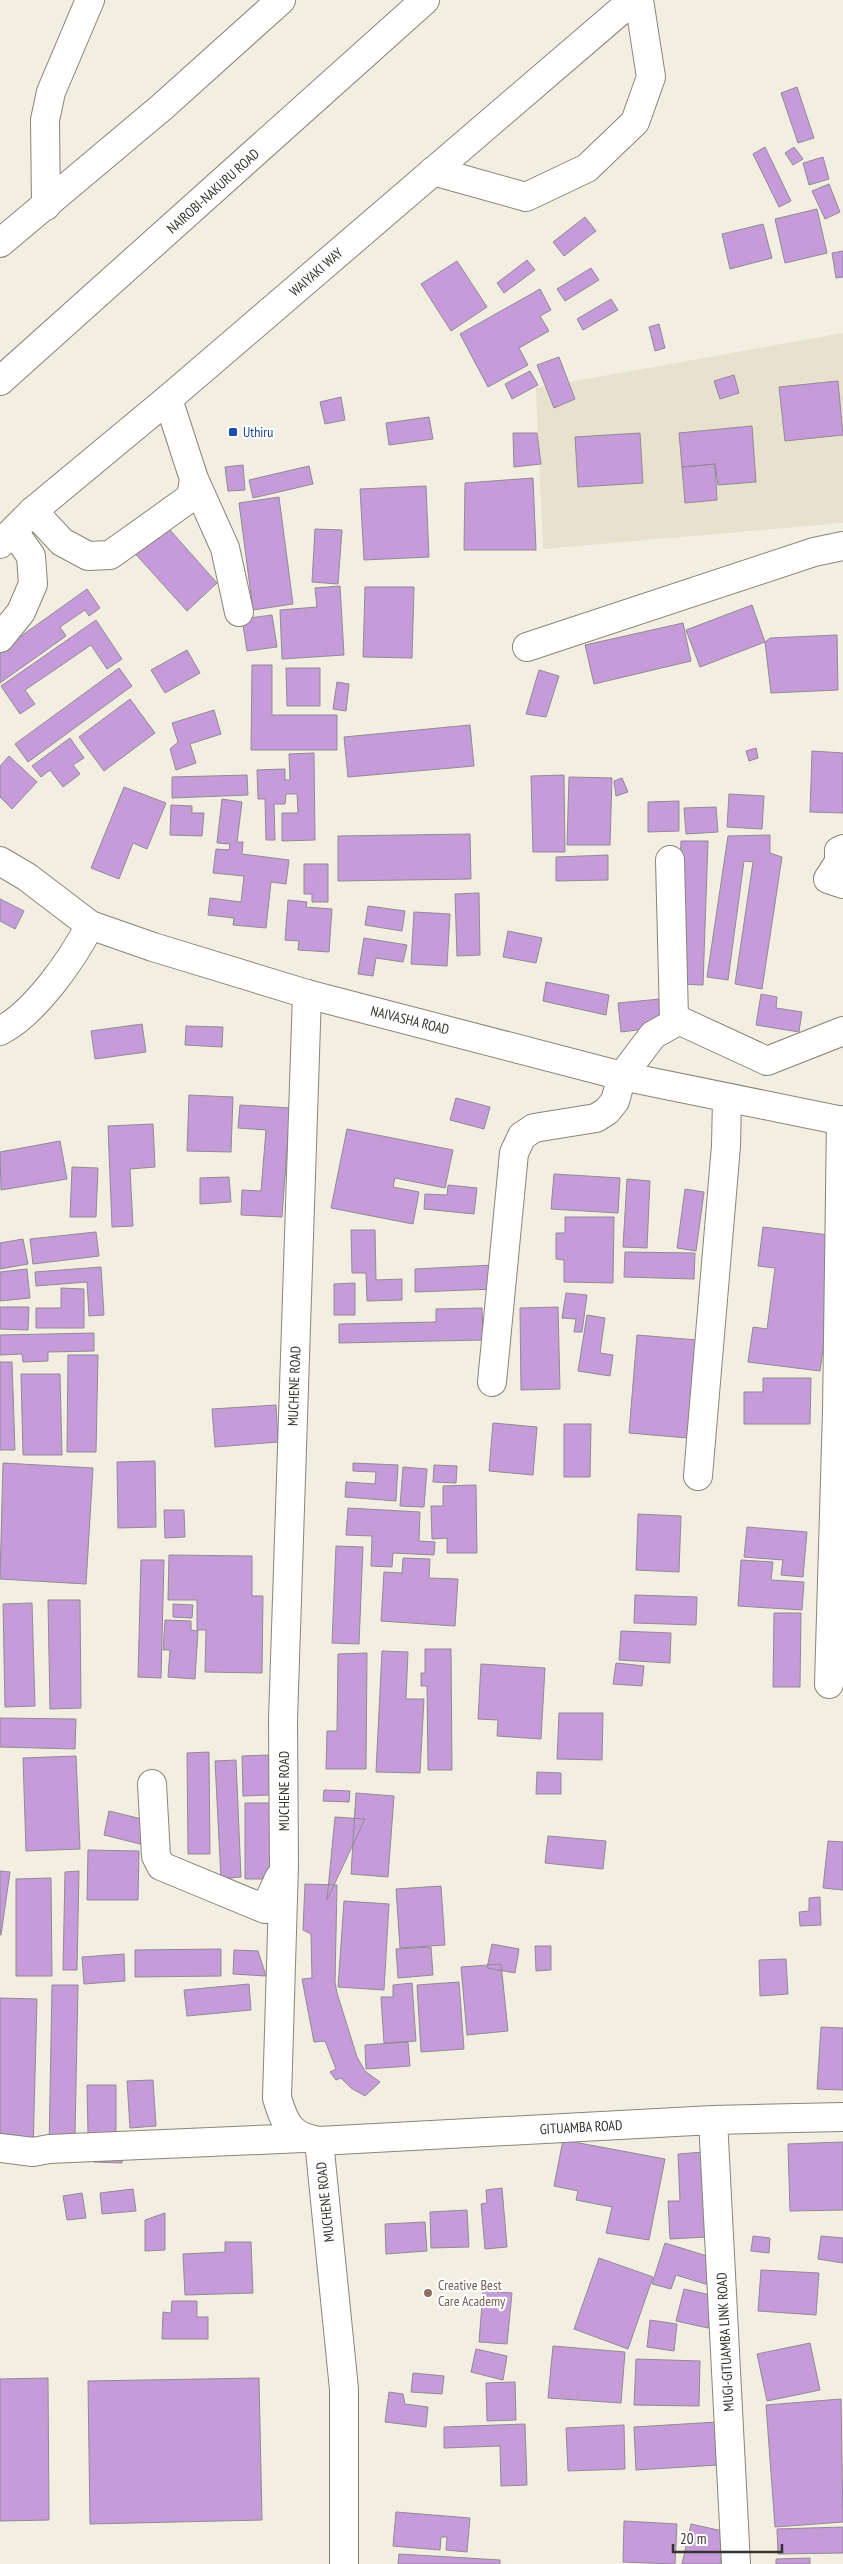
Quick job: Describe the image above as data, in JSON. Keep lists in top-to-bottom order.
{
  "streets": {
    "main road": [
      "NAIROBI-NAKURU ROAD",
      "WAIYAKI WAY",
      "NAIVASHA ROAD",
      "MUCHENE ROAD",
      "GITUAMBA ROAD",
      "MUGI-GITUAMBA LINK ROAD"
    ]
  },
  "crossings": [
    ["NAIVASHA ROAD", "MUCHENE ROAD"],
    ["MUCHENE ROAD", "GITUAMBA ROAD"],
    ["GITUAMBA ROAD", "MUGI-GITUAMBA LINK ROAD"]
  ],
  "places": {
    "transit": ["Uthiru"],
    "other": ["Creative Best Care Academy"]
  },
  "scale_bar": "20 m"
}
